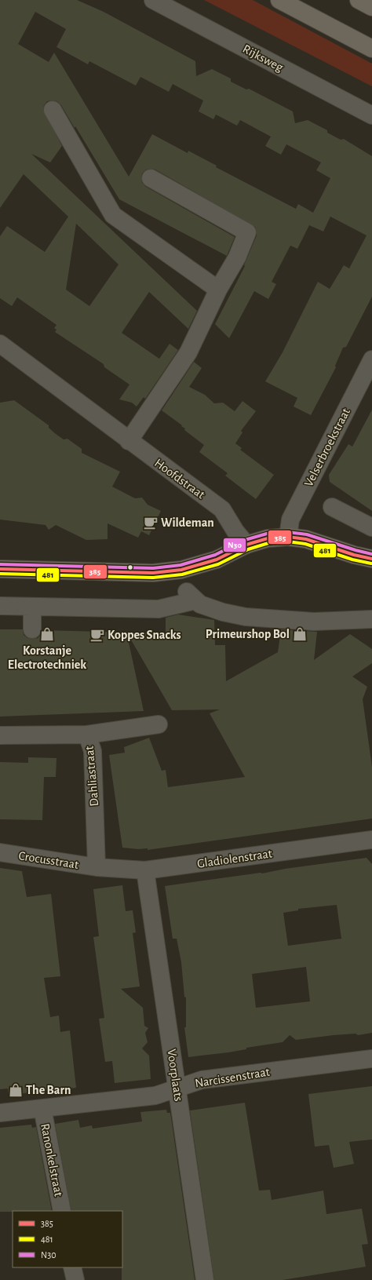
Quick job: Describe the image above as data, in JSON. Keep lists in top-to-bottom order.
{
  "streets": {
    "street": [
      "Rijksweg",
      "Velserbroekstraat",
      "Hoofdstraat",
      "Dahliastraat",
      "Gladiolenstraat",
      "Crocusstraat",
      "Voorplaats",
      "Narcissenstraat",
      "Ranonkelstraat"
    ]
  },
  "crossings": [
    ["Dahliastraat", "Gladiolenstraat"],
    ["Dahliastraat", "Crocusstraat"],
    ["Gladiolenstraat", "Crocusstraat"],
    ["Gladiolenstraat", "Voorplaats"],
    ["Voorplaats", "Narcissenstraat"],
    ["Narcissenstraat", "Ranonkelstraat"]
  ],
  "places": {
    "cafe": ["Wildeman", "Koppes Snacks"],
    "shop": ["Korstanje Electrotechniek", "Primeurshop Bol", "The Barn"]
  },
  "lines": ["transit line N30", "transit line 385", "transit line 481"],
  "legend": ["385", "481", "N30"]
}
